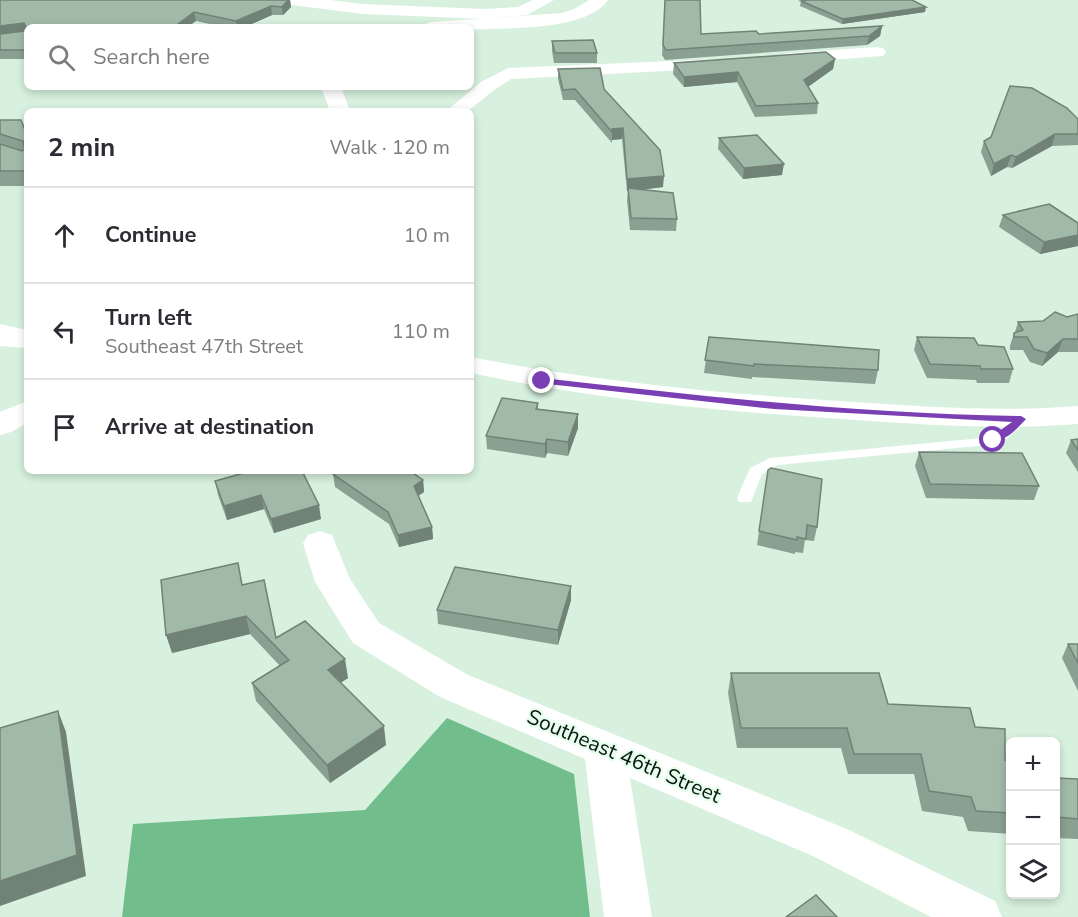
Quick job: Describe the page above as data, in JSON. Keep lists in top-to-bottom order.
{
  "streets": {
    "street": ["Southeast 46th Street"]
  },
  "page": {
    "search": "Search here",
    "heading": ["2 min", "Walk · 120 m"],
    "list": [
      ["Continue", "10 m"],
      ["Turn left", "Southeast 47th Street", "110 m"],
      "Arrive at destination"
    ],
    "map_buttons": ["+", "−"]
  }
}
